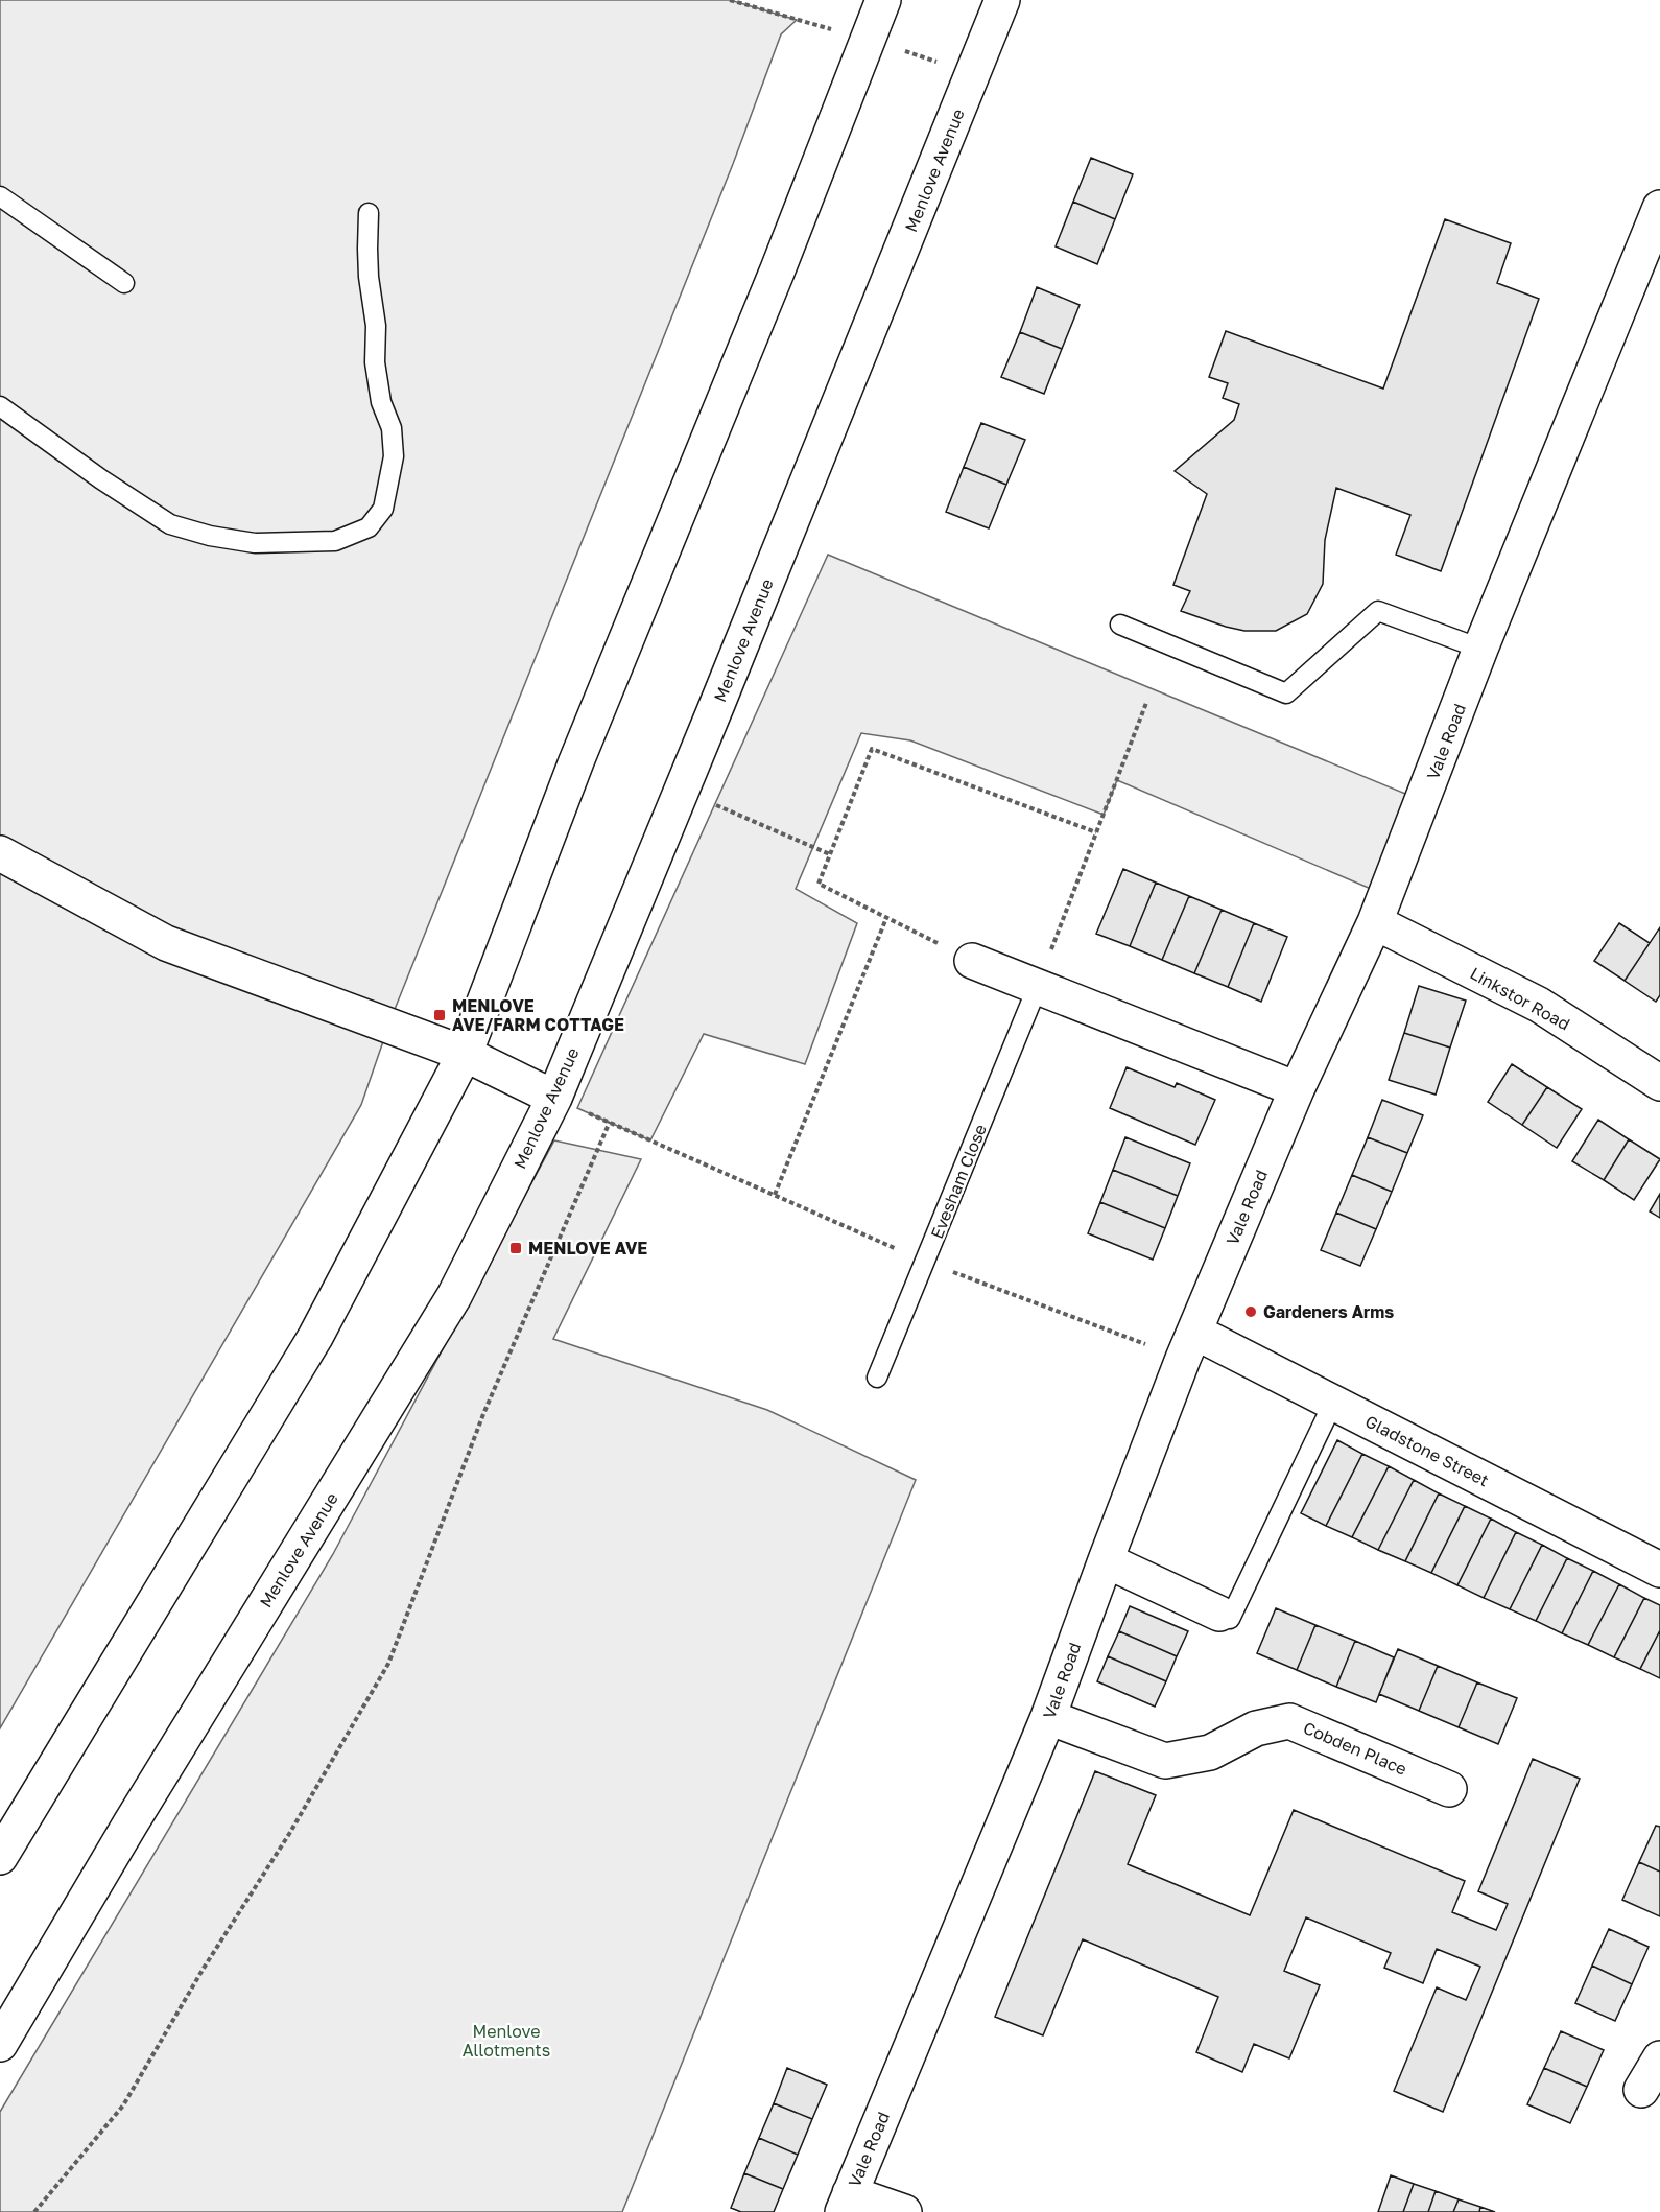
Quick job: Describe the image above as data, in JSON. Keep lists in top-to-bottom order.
{
  "streets": {
    "main road": [
      "Menlove Avenue",
      "Vale Road",
      "Linkstor Road",
      "Gladstone Street",
      "Cobden Place"
    ],
    "lane": ["Evesham Close"]
  },
  "crossings": [
    ["Vale Road", "Linkstor Road"],
    ["Vale Road", "Gladstone Street"],
    ["Vale Road", "Cobden Place"]
  ],
  "parks": ["Menlove Allotments"],
  "places": {
    "transit": ["MENLOVE AVE/FARM COTTAGE", "MENLOVE AVE"],
    "other": ["Gardeners Arms"]
  }
}
